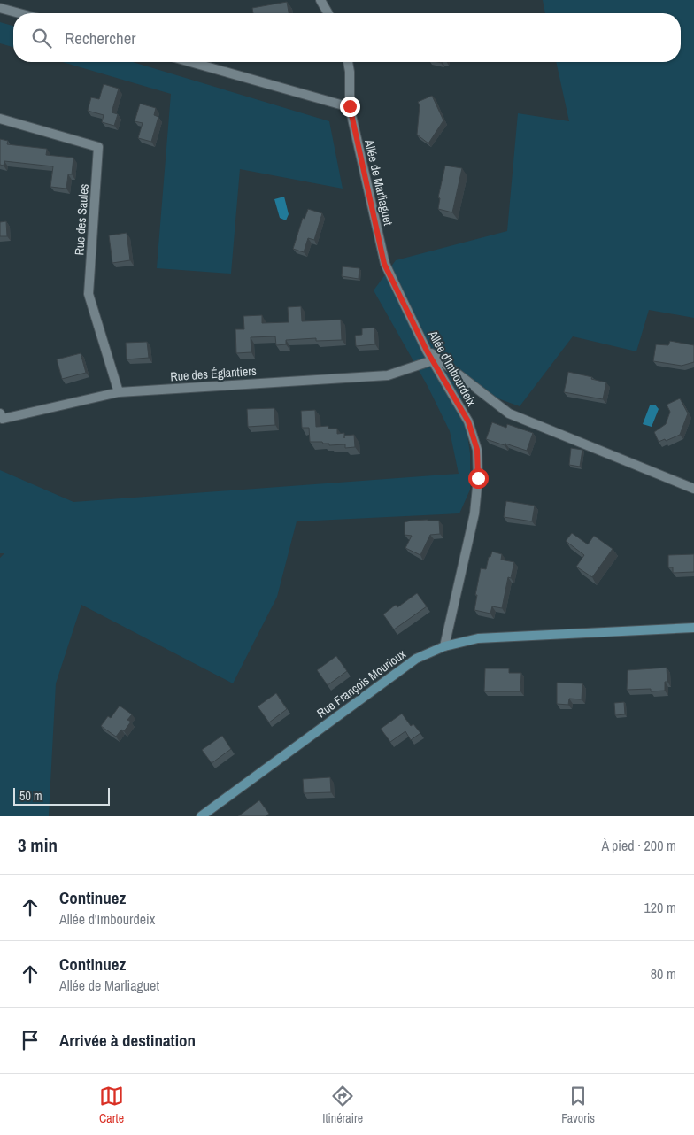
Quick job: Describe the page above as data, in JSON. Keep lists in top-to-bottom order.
{
  "streets": {
    "street": [
      "Allée de Marliaguet",
      "Rue des Saules",
      "Allée d'Imbourdeix",
      "Rue des Églantiers",
      "Rue François Mourioux"
    ]
  },
  "crossings": [
    ["Allée de Marliaguet", "Allée d'Imbourdeix"],
    ["Rue des Saules", "Rue des Églantiers"],
    ["Allée d'Imbourdeix", "Rue des Églantiers"],
    ["Allée d'Imbourdeix", "Rue François Mourioux"]
  ],
  "scale_bar": "50 m",
  "page": {
    "search": "Rechercher",
    "scale": "50 m",
    "heading": ["3 min", "À pied · 200 m"],
    "list": [
      ["Continuez", "Allée d'Imbourdeix", "120 m"],
      ["Continuez", "Allée de Marliaguet", "80 m"],
      "Arrivée à destination"
    ],
    "nav": ["Carte", "Itinéraire", "Favoris"]
  }
}
